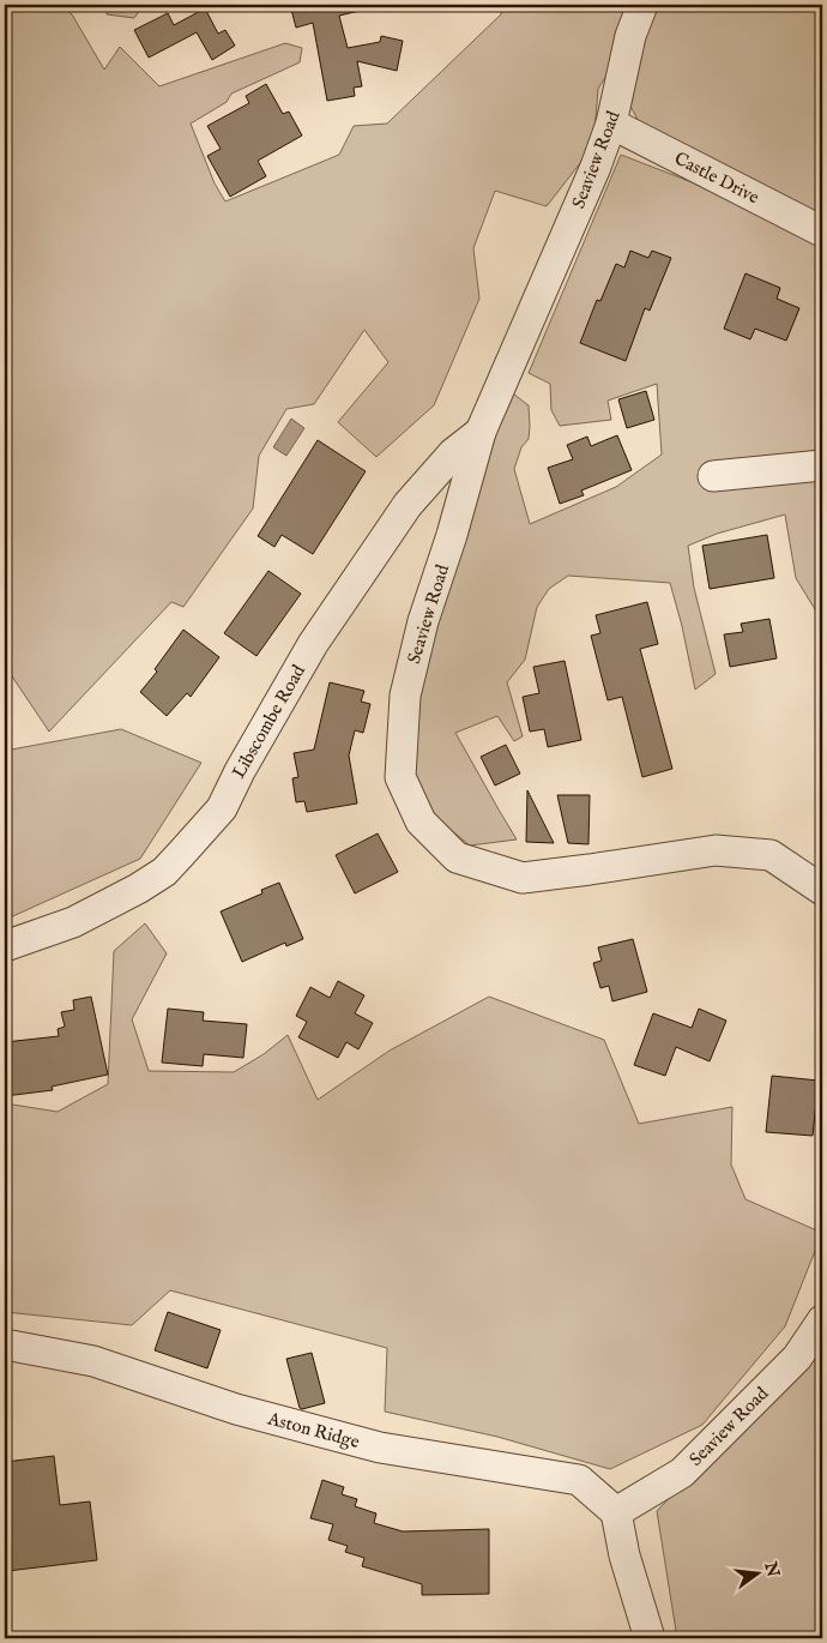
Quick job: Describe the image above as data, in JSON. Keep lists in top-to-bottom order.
{
  "streets": {
    "street": [
      "Seaview Road",
      "Castle Drive",
      "Libscombe Road",
      "Aston Ridge"
    ]
  },
  "crossings": [
    ["Seaview Road", "Castle Drive"],
    ["Seaview Road", "Libscombe Road"],
    ["Seaview Road", "Aston Ridge"]
  ],
  "north": "right"
}
